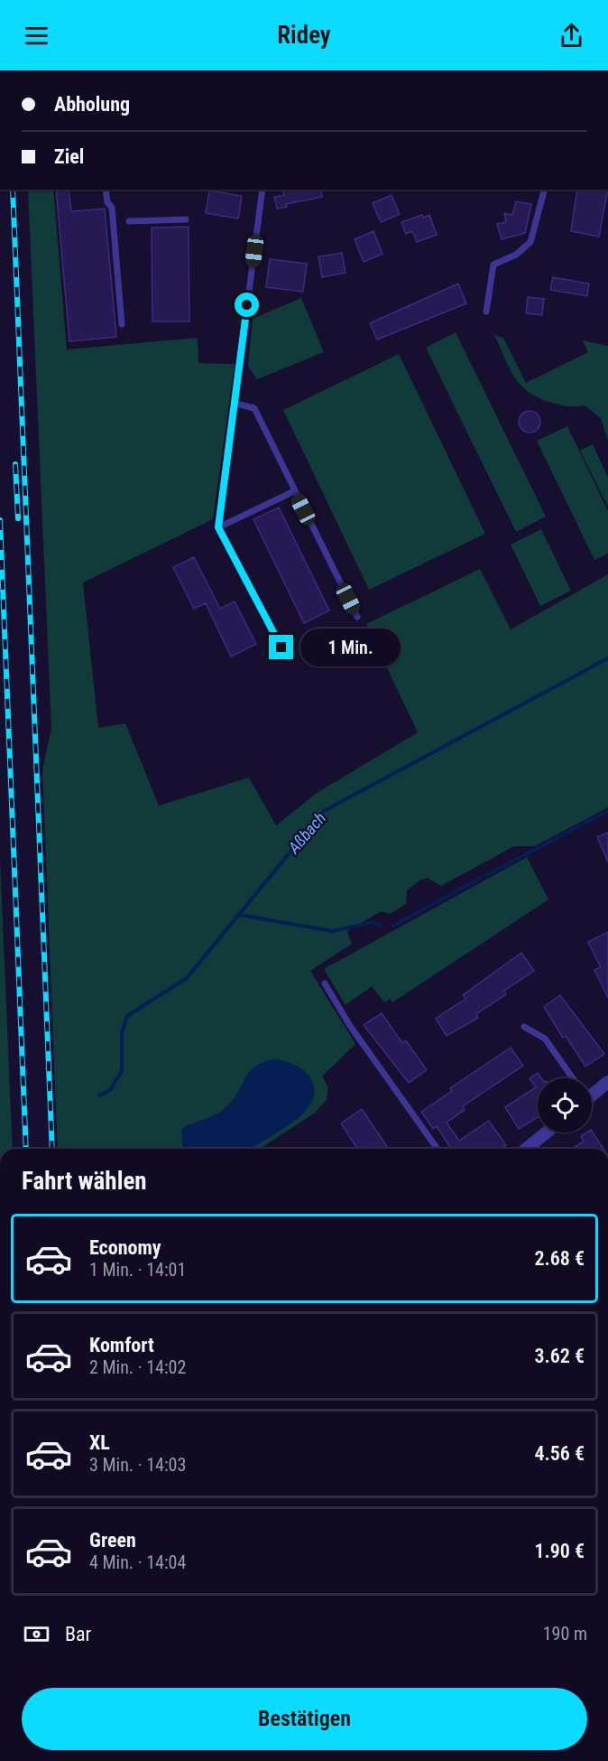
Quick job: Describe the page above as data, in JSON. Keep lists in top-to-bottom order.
{
  "water": ["Aßbach"],
  "page": {
    "header": "Ridey",
    "banner": ["Abholung", "Ziel"],
    "bubble": "1 Min.",
    "heading": "Fahrt wählen",
    "list": [
      {
        "name": "Economy",
        "note": "1 Min. · 14:01",
        "value": "2.68 €"
      },
      {
        "name": "Komfort",
        "note": "2 Min. · 14:02",
        "value": "3.62 €"
      },
      {
        "name": "XL",
        "note": "3 Min. · 14:03",
        "value": "4.56 €"
      },
      {
        "name": "Green",
        "note": "4 Min. · 14:04",
        "value": "1.90 €"
      }
    ],
    "pay": ["Bar", "190 m"],
    "buttons": "Bestätigen"
  }
}
